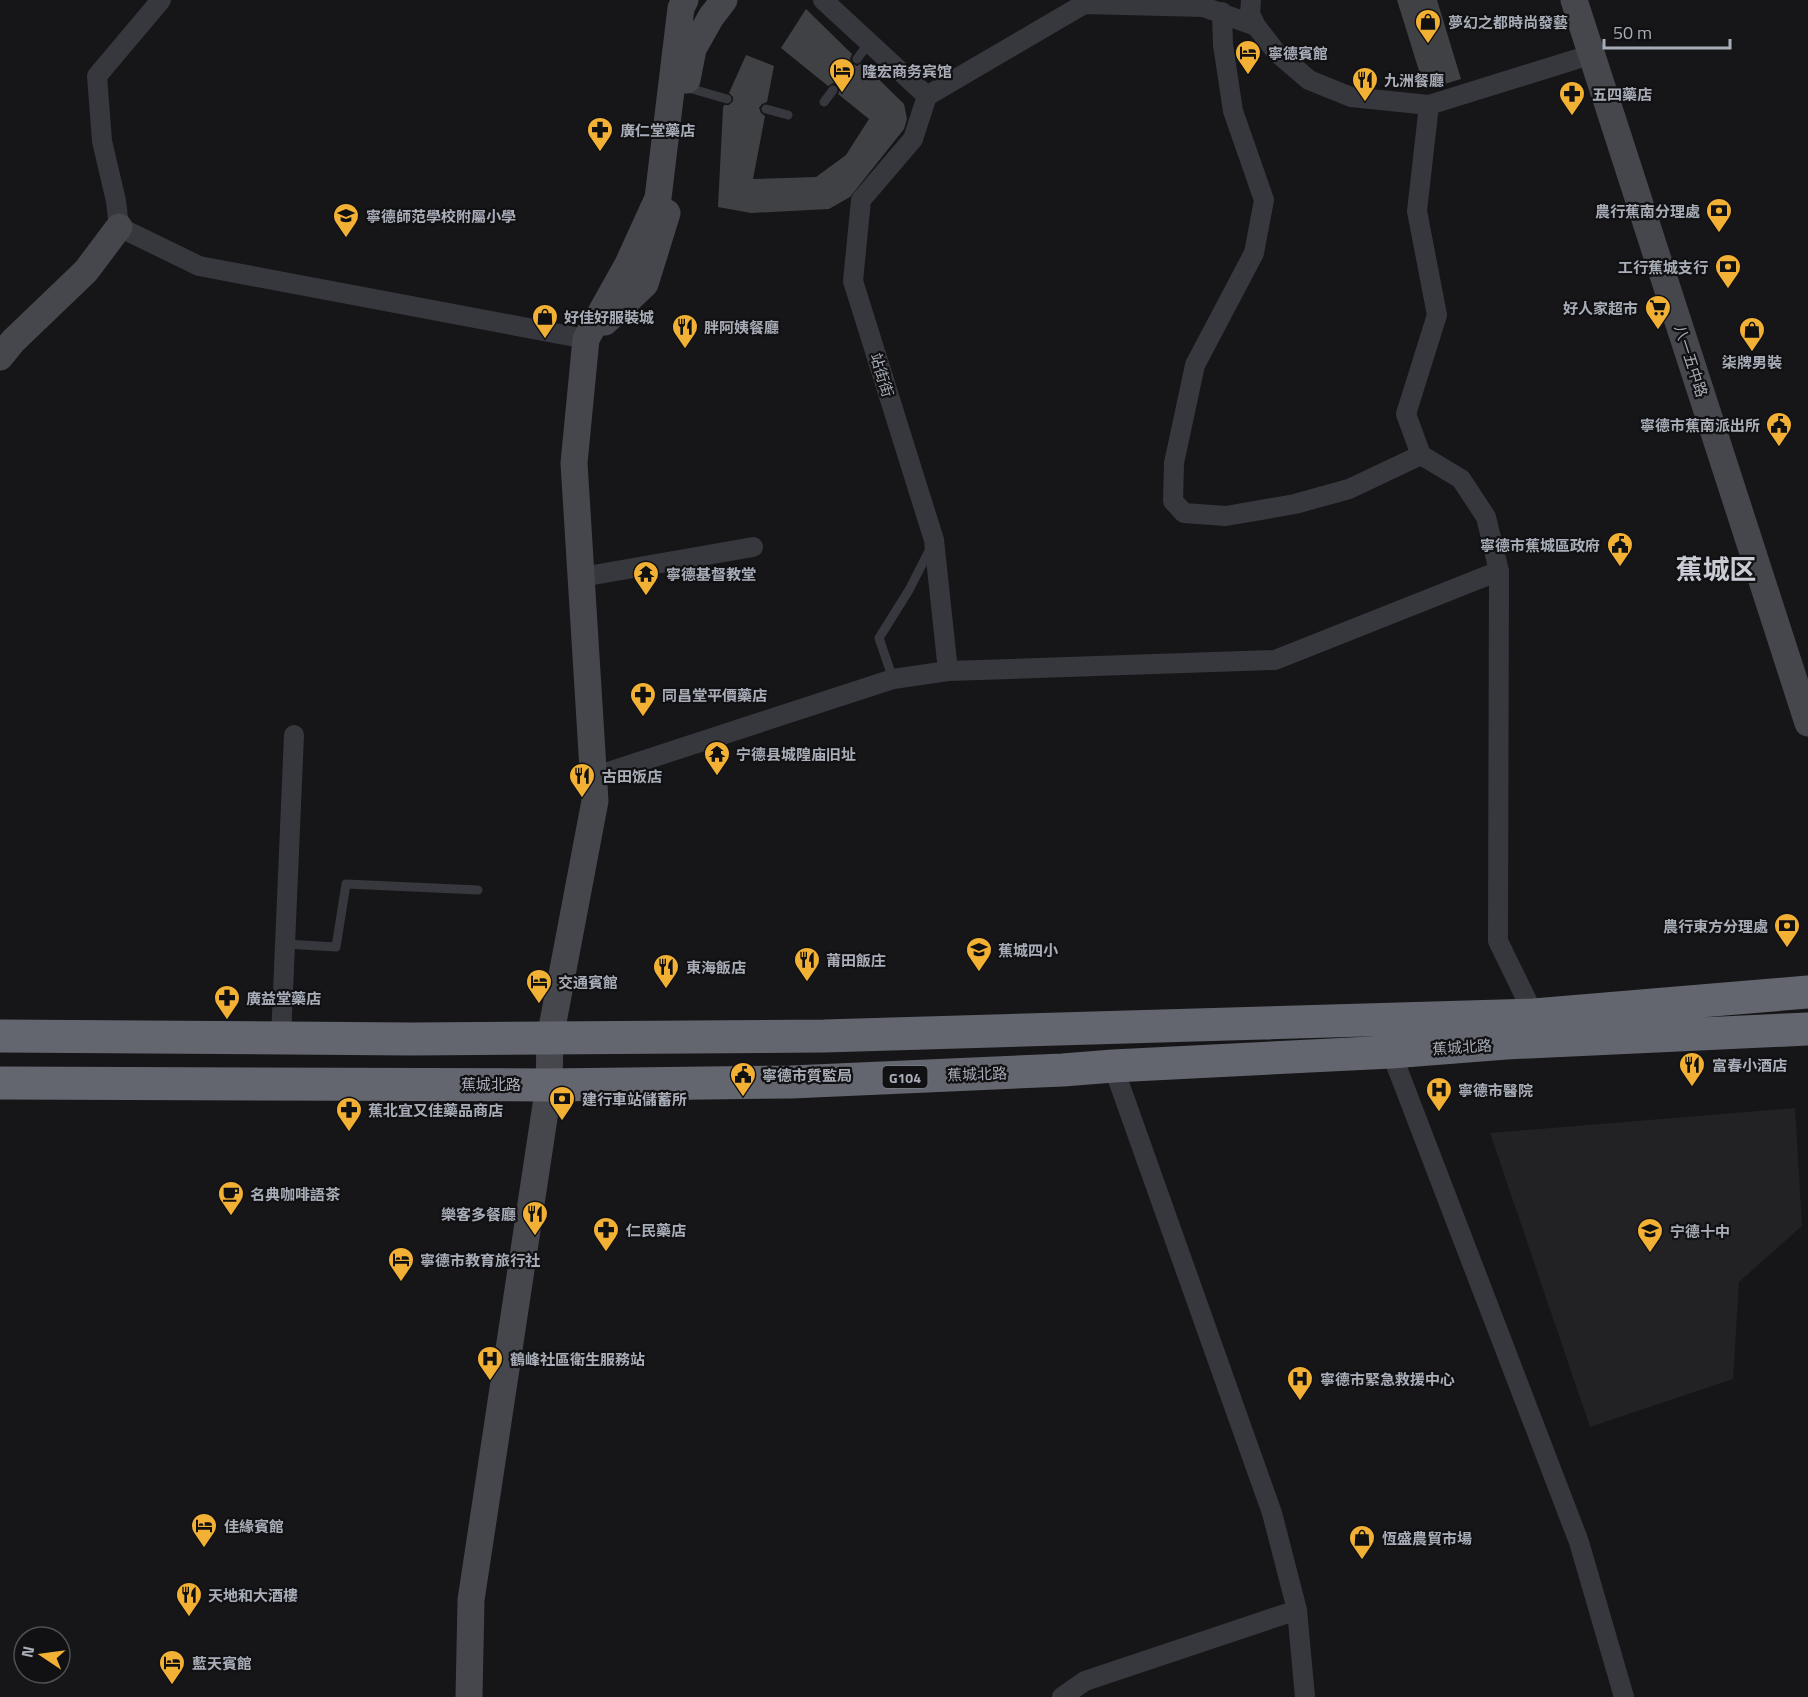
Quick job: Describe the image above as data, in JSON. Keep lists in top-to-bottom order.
{
  "streets": {
    "highway": ["蕉城北路", "G104"],
    "street": ["八一五中路", "站街街"]
  },
  "districts": ["蕉城区"],
  "places": {
    "shop": [
      "夢幻之都時尚發藝",
      "好佳好服裝城",
      "柒牌男裝",
      "恆盛農貿市場"
    ],
    "hotel": [
      "寧德賓館",
      "隆宏商务宾馆",
      "交通賓館",
      "寧德市教育旅行社",
      "佳緣賓館",
      "藍天賓館"
    ],
    "restaurant": [
      "九洲餐廳",
      "胖阿姨餐廳",
      "古田饭店",
      "莆田飯庄",
      "東海飯店",
      "富春小酒店",
      "樂客多餐廳",
      "天地和大酒樓"
    ],
    "pharmacy": [
      "五四藥店",
      "廣仁堂藥店",
      "同昌堂平價藥店",
      "廣益堂藥店",
      "蕉北宜又佳藥品商店",
      "仁民藥店"
    ],
    "bank": [
      "農行蕉南分理處",
      "工行蕉城支行",
      "農行東方分理處",
      "建行車站儲蓄所"
    ],
    "school or university": ["寧德師范學校附屬小學", "蕉城四小", "宁德十中"],
    "supermarket": ["好人家超市"],
    "public building": ["寧德市蕉南派出所", "寧德市蕉城區政府", "寧德市質監局"],
    "temple": ["寧德基督教堂", "宁德县城隍庙旧址"],
    "hospital": ["寧德市醫院", "鶴峰社區衛生服務站", "寧德市緊急救援中心"],
    "cafe": ["名典咖啡語茶"]
  },
  "scale_bar": "50 m",
  "north": "left"
}
